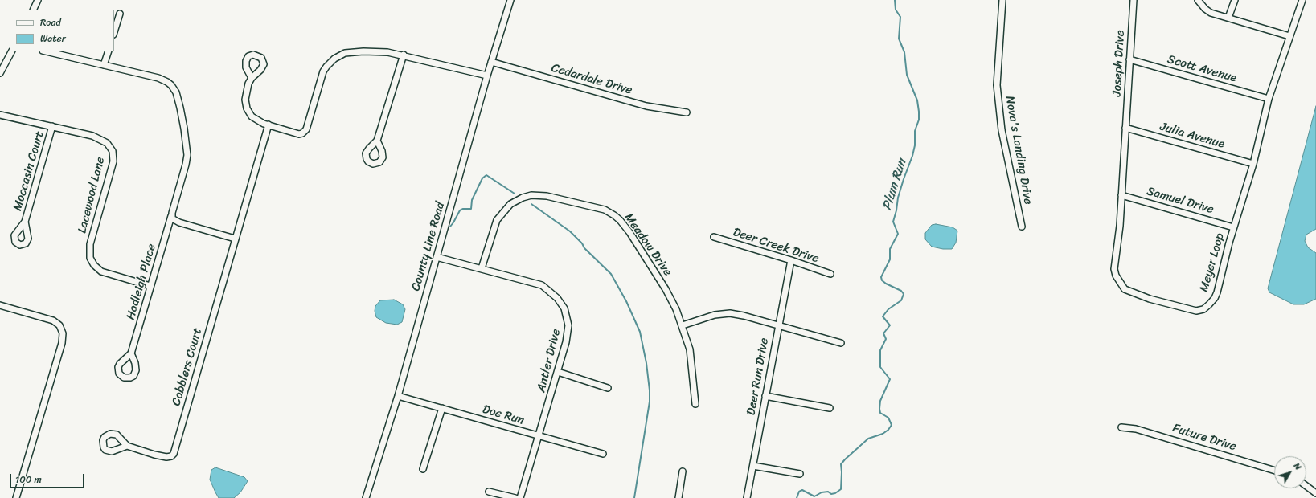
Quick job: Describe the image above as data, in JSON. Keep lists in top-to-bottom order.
{
  "streets": {
    "street": [
      "Joseph Drive",
      "Scott Avenue",
      "Cedardale Drive",
      "Julia Avenue",
      "Nova's Landing Drive",
      "Moccasin Court",
      "Lacewood Lane",
      "Samuel Drive",
      "Meadow Drive",
      "Deer Creek Drive",
      "County Line Road",
      "Meyer Loop",
      "Hadleigh Place",
      "Antler Drive",
      "Cobblers Court",
      "Deer Run Drive",
      "Doe Run",
      "Future Drive"
    ]
  },
  "crossings": [
    ["Joseph Drive", "Scott Avenue"],
    ["Joseph Drive", "Julia Avenue"],
    ["Joseph Drive", "Meyer Loop"],
    ["Scott Avenue", "Meyer Loop"],
    ["Cedardale Drive", "County Line Road"],
    ["Julia Avenue", "Meyer Loop"],
    ["Moccasin Court", "Lacewood Lane"],
    ["Lacewood Lane", "Hadleigh Place"],
    ["Samuel Drive", "Meyer Loop"],
    ["Meadow Drive", "Antler Drive"],
    ["Deer Creek Drive", "Deer Run Drive"],
    ["County Line Road", "Antler Drive"],
    ["County Line Road", "Doe Run"],
    ["Antler Drive", "Doe Run"]
  ],
  "water": ["Plum Run"],
  "legend": ["Road", "Water"],
  "scale_bar": "100 m",
  "north": "top right"
}
